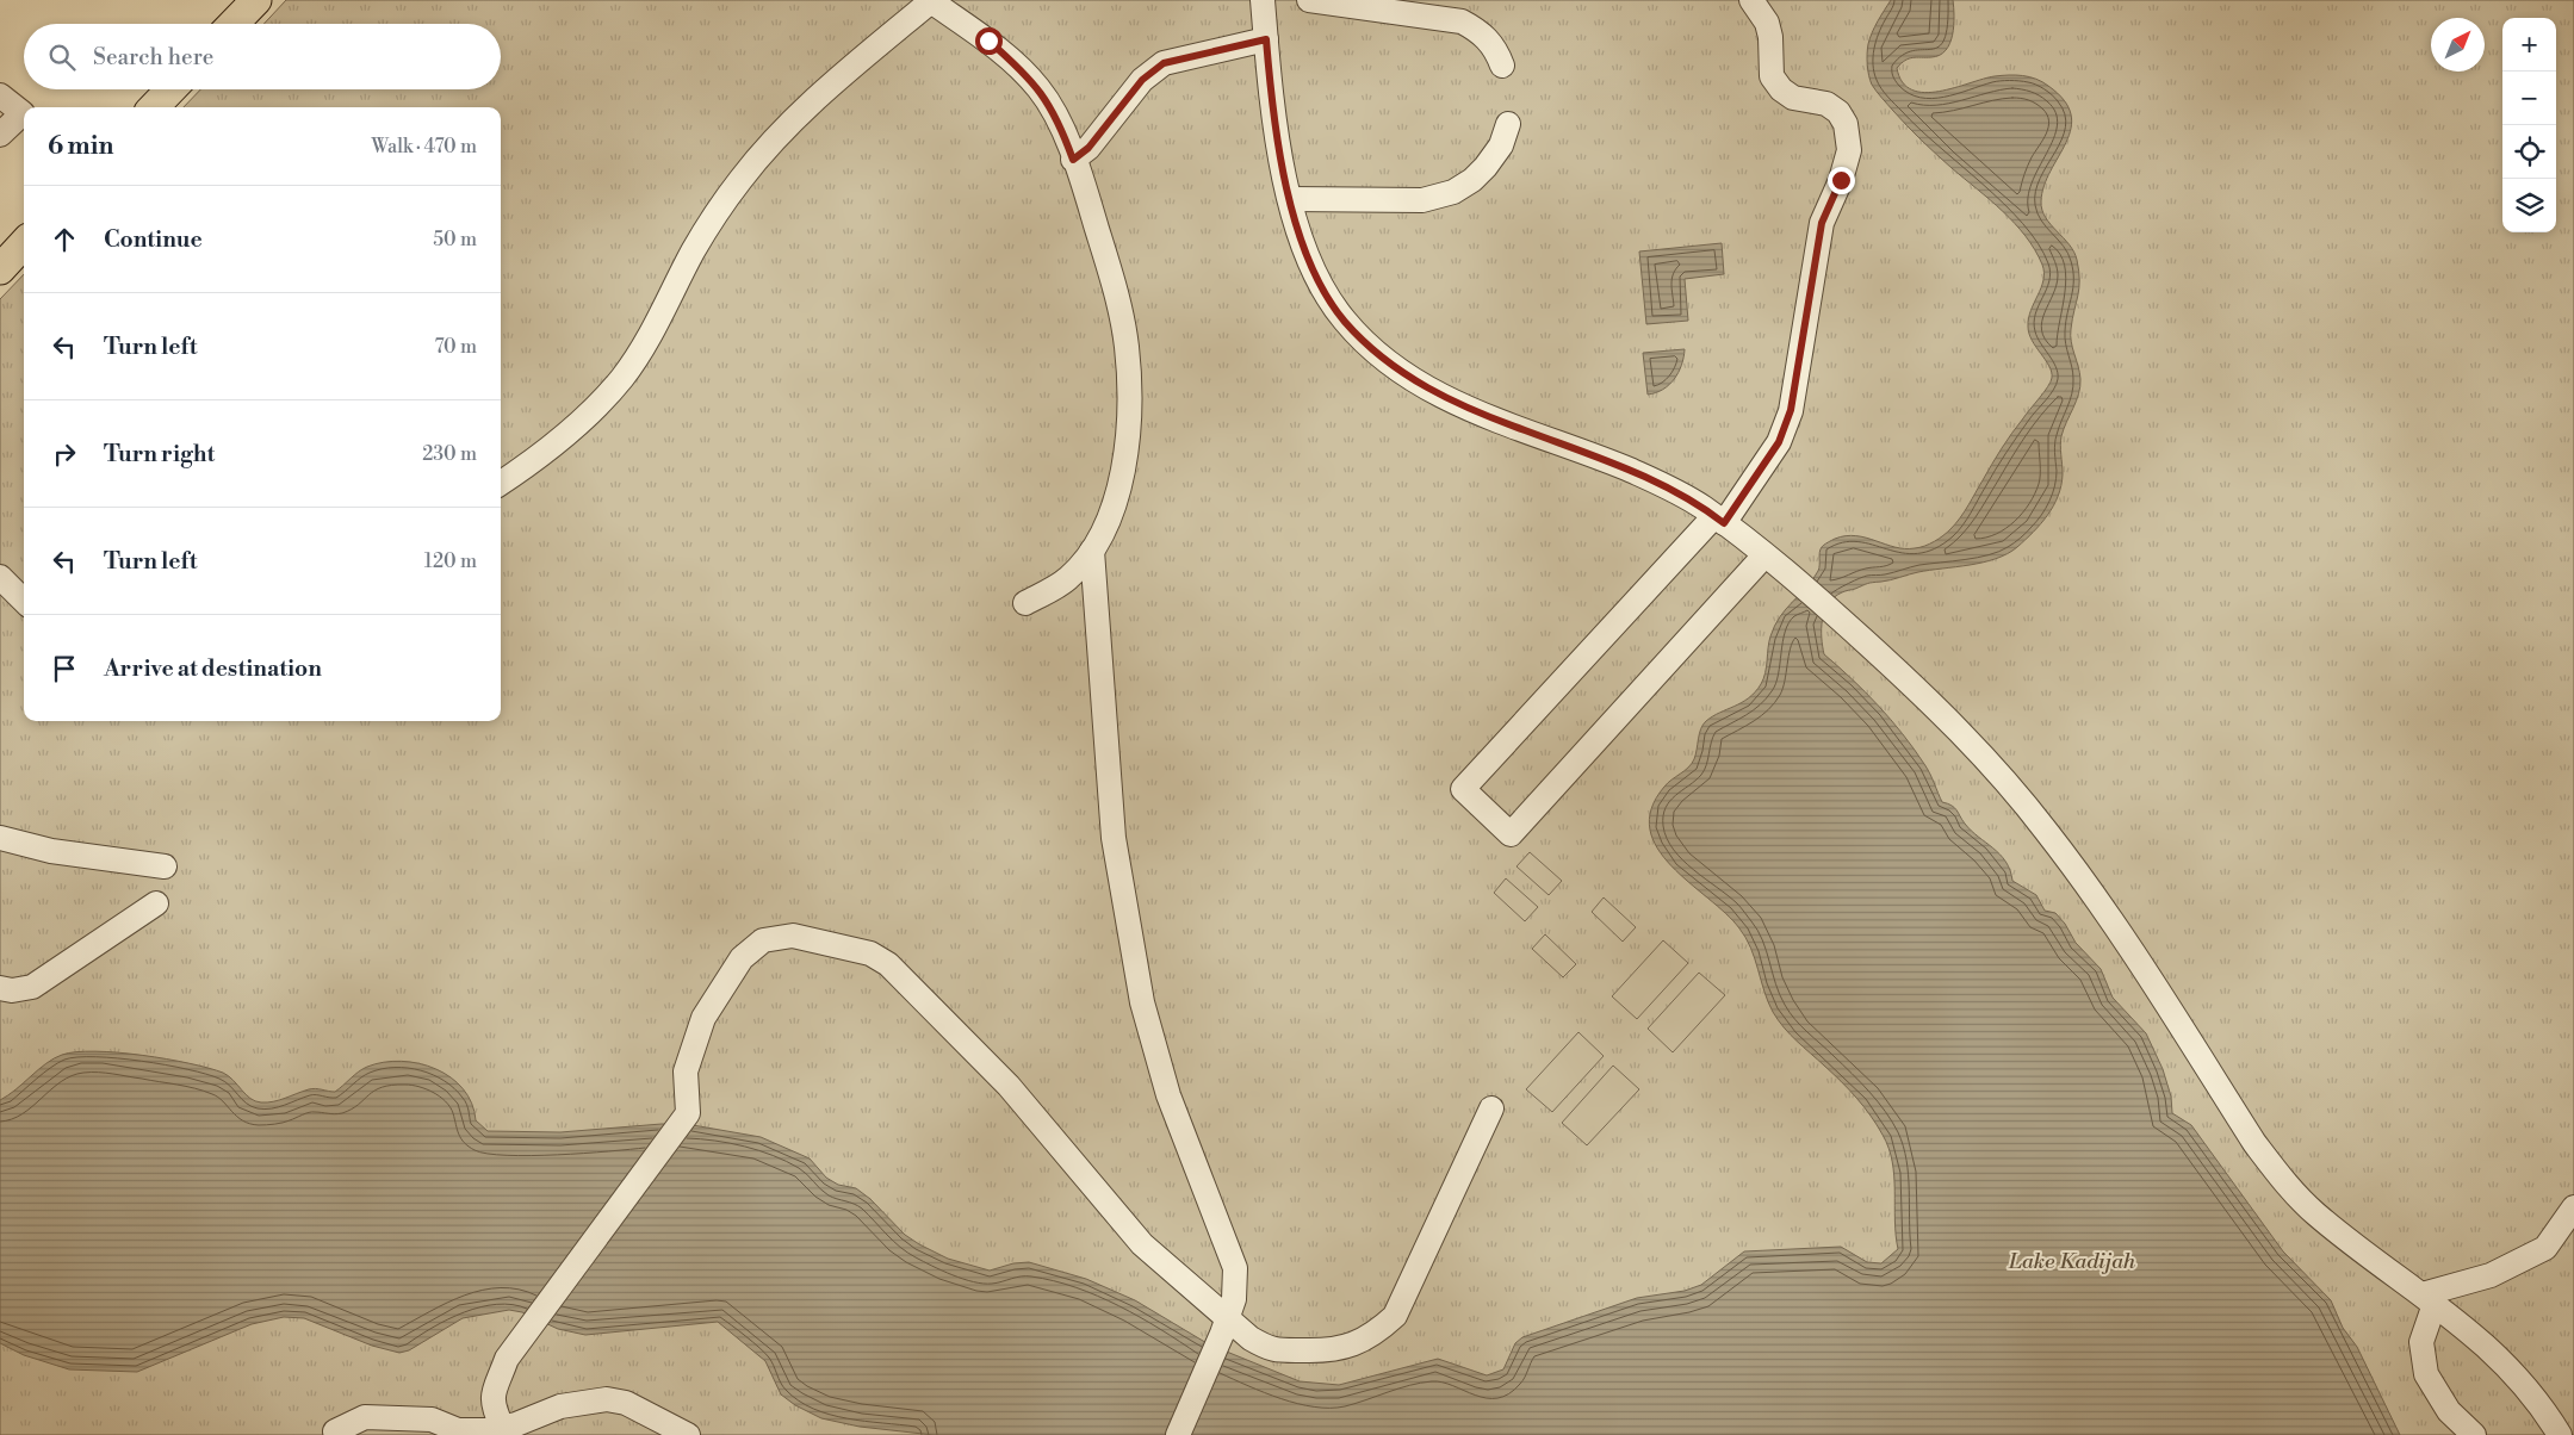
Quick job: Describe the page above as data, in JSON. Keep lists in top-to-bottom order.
{
  "water": ["Lake Kadijah"],
  "north": "top right",
  "page": {
    "map_buttons": ["+", "−"],
    "search": "Search here",
    "heading": ["6 min", "Walk · 470 m"],
    "list": [
      ["Continue", "50 m"],
      ["Turn left", "70 m"],
      ["Turn right", "230 m"],
      ["Turn left", "120 m"],
      "Arrive at destination"
    ]
  }
}
